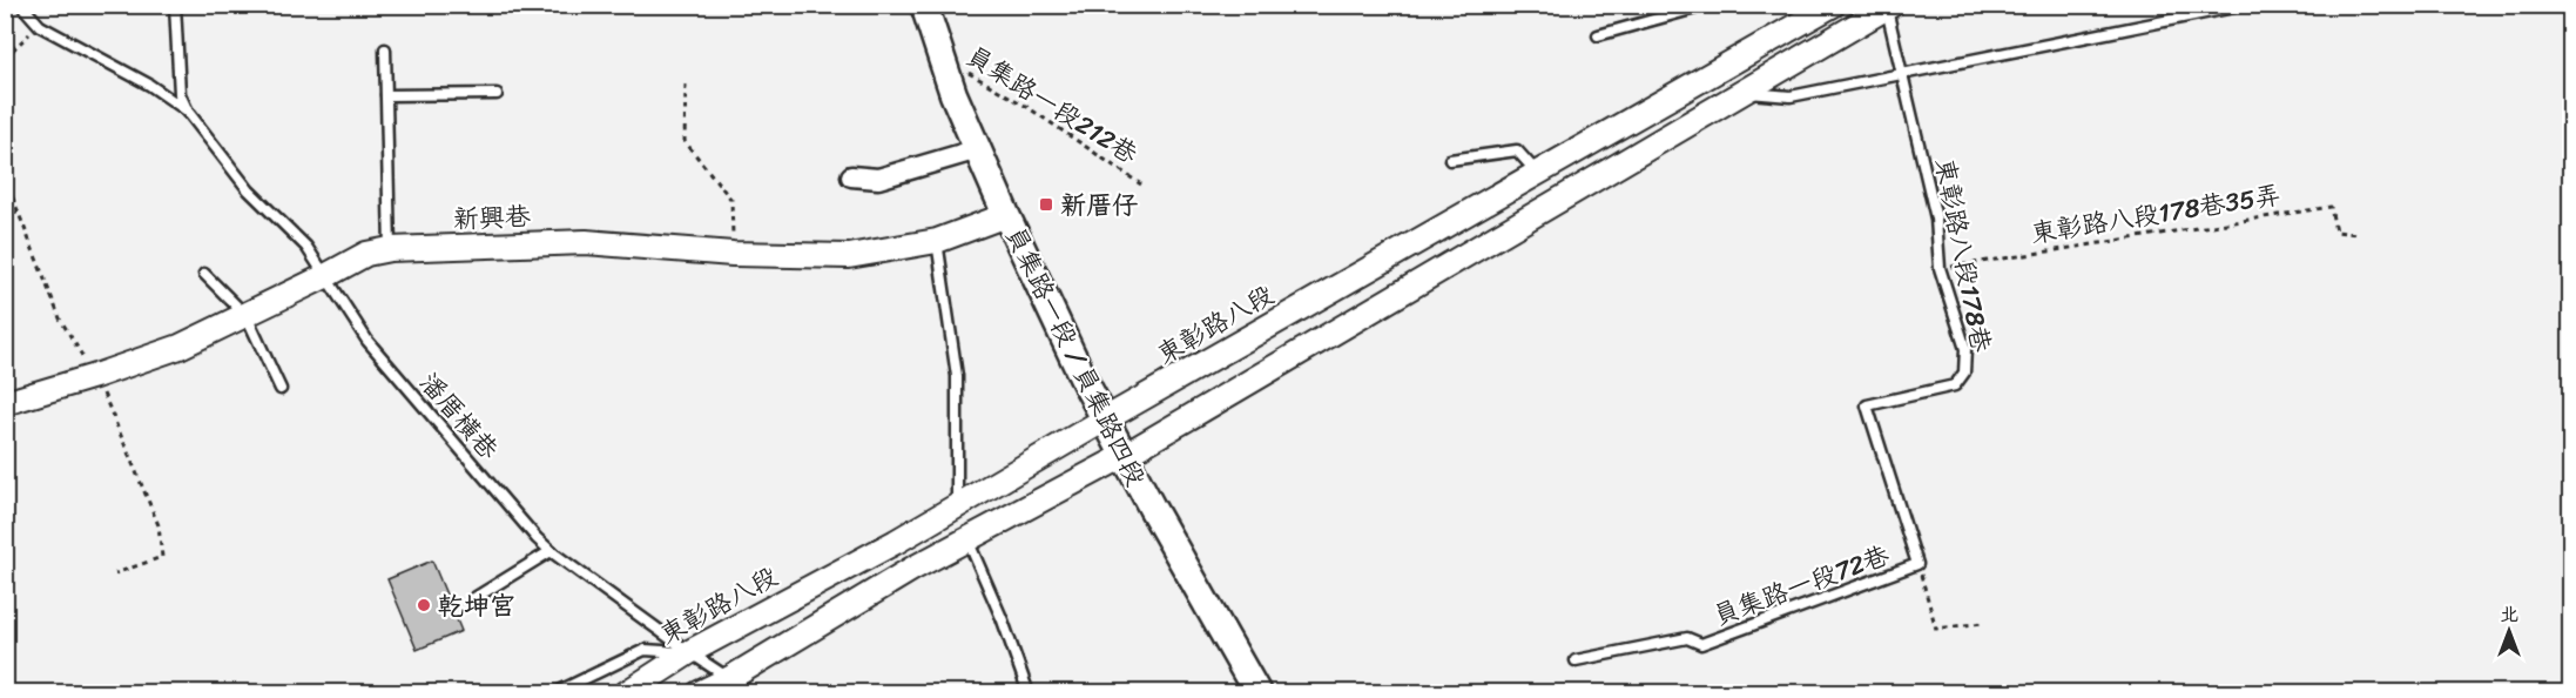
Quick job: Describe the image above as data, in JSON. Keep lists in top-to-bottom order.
{
  "streets": {
    "main road": ["員集路一段 / 員集路四段"],
    "street": ["新興巷", "東彰路八段"],
    "lane": ["東彰路八段178巷", "潘厝橫巷", "員集路一段72巷"],
    "path": ["員集路一段212巷", "東彰路八段178巷35弄"]
  },
  "crossings": [
    ["員集路一段212巷", "員集路一段 / 員集路四段"],
    ["東彰路八段178巷35弄", "東彰路八段178巷"],
    ["新興巷", "員集路一段 / 員集路四段"],
    ["新興巷", "潘厝橫巷"],
    ["東彰路八段178巷", "員集路一段72巷"],
    ["東彰路八段", "員集路一段 / 員集路四段"],
    ["東彰路八段", "潘厝橫巷"]
  ],
  "places": {
    "transit": ["新厝仔"],
    "other": ["乾坤宮"]
  },
  "north": "top"
}
